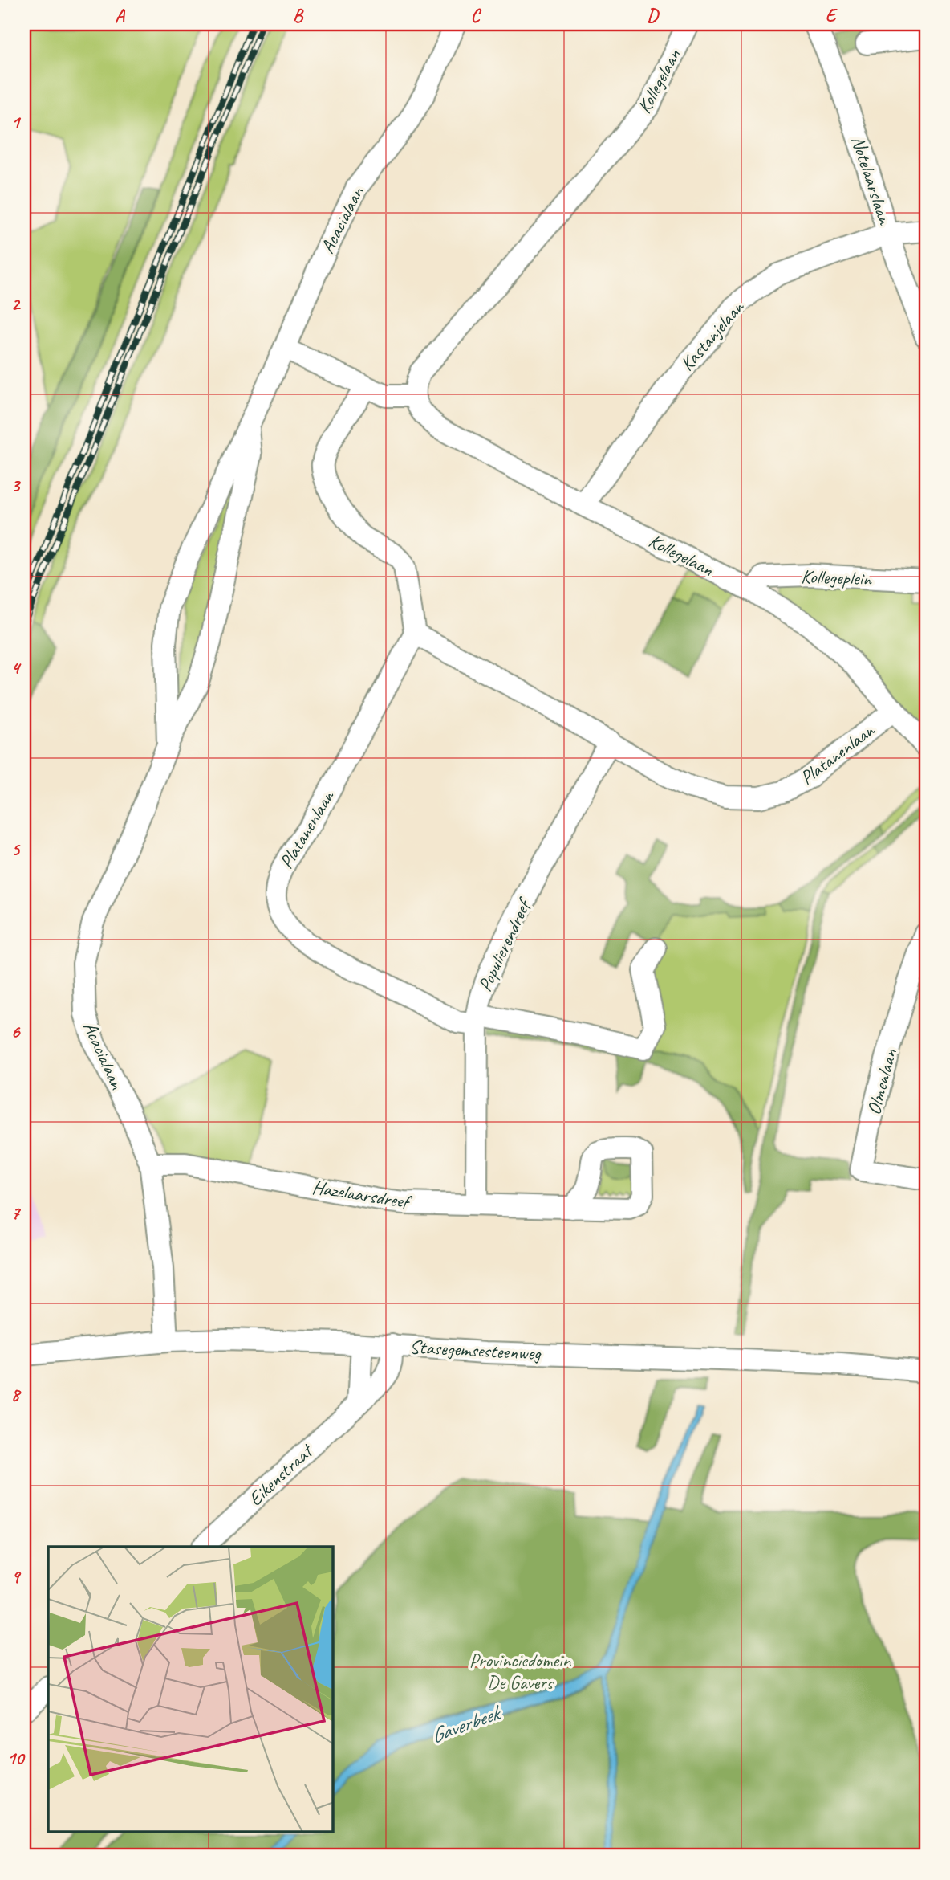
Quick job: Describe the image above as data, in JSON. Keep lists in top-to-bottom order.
{
  "streets": {
    "street": [
      "Kollegelaan",
      "Notelaarslaan",
      "Acacialaan",
      "Kastanjelaan",
      "Kollegeplein",
      "Platanenlaan",
      "Populierendreef",
      "Olmenlaan",
      "Hazelaarsdreef",
      "Stasegemsesteenweg",
      "Eikenstraat"
    ]
  },
  "crossings": [
    ["Kollegelaan", "Kastanjelaan"],
    ["Kollegelaan", "Kollegeplein"],
    ["Kollegelaan", "Platanenlaan"],
    ["Notelaarslaan", "Kastanjelaan"],
    ["Acacialaan", "Hazelaarsdreef"],
    ["Acacialaan", "Stasegemsesteenweg"],
    ["Platanenlaan", "Populierendreef"],
    ["Populierendreef", "Hazelaarsdreef"],
    ["Stasegemsesteenweg", "Eikenstraat"]
  ],
  "water": ["Gaverbeek"],
  "parks": ["Provinciedomein De Gavers"],
  "grid": {
    "columns": [
      "A",
      "B",
      "C",
      "D",
      "E"
    ],
    "rows": [
      "1",
      "2",
      "3",
      "4",
      "5",
      "6",
      "7",
      "8",
      "9",
      "10"
    ]
  }
}
